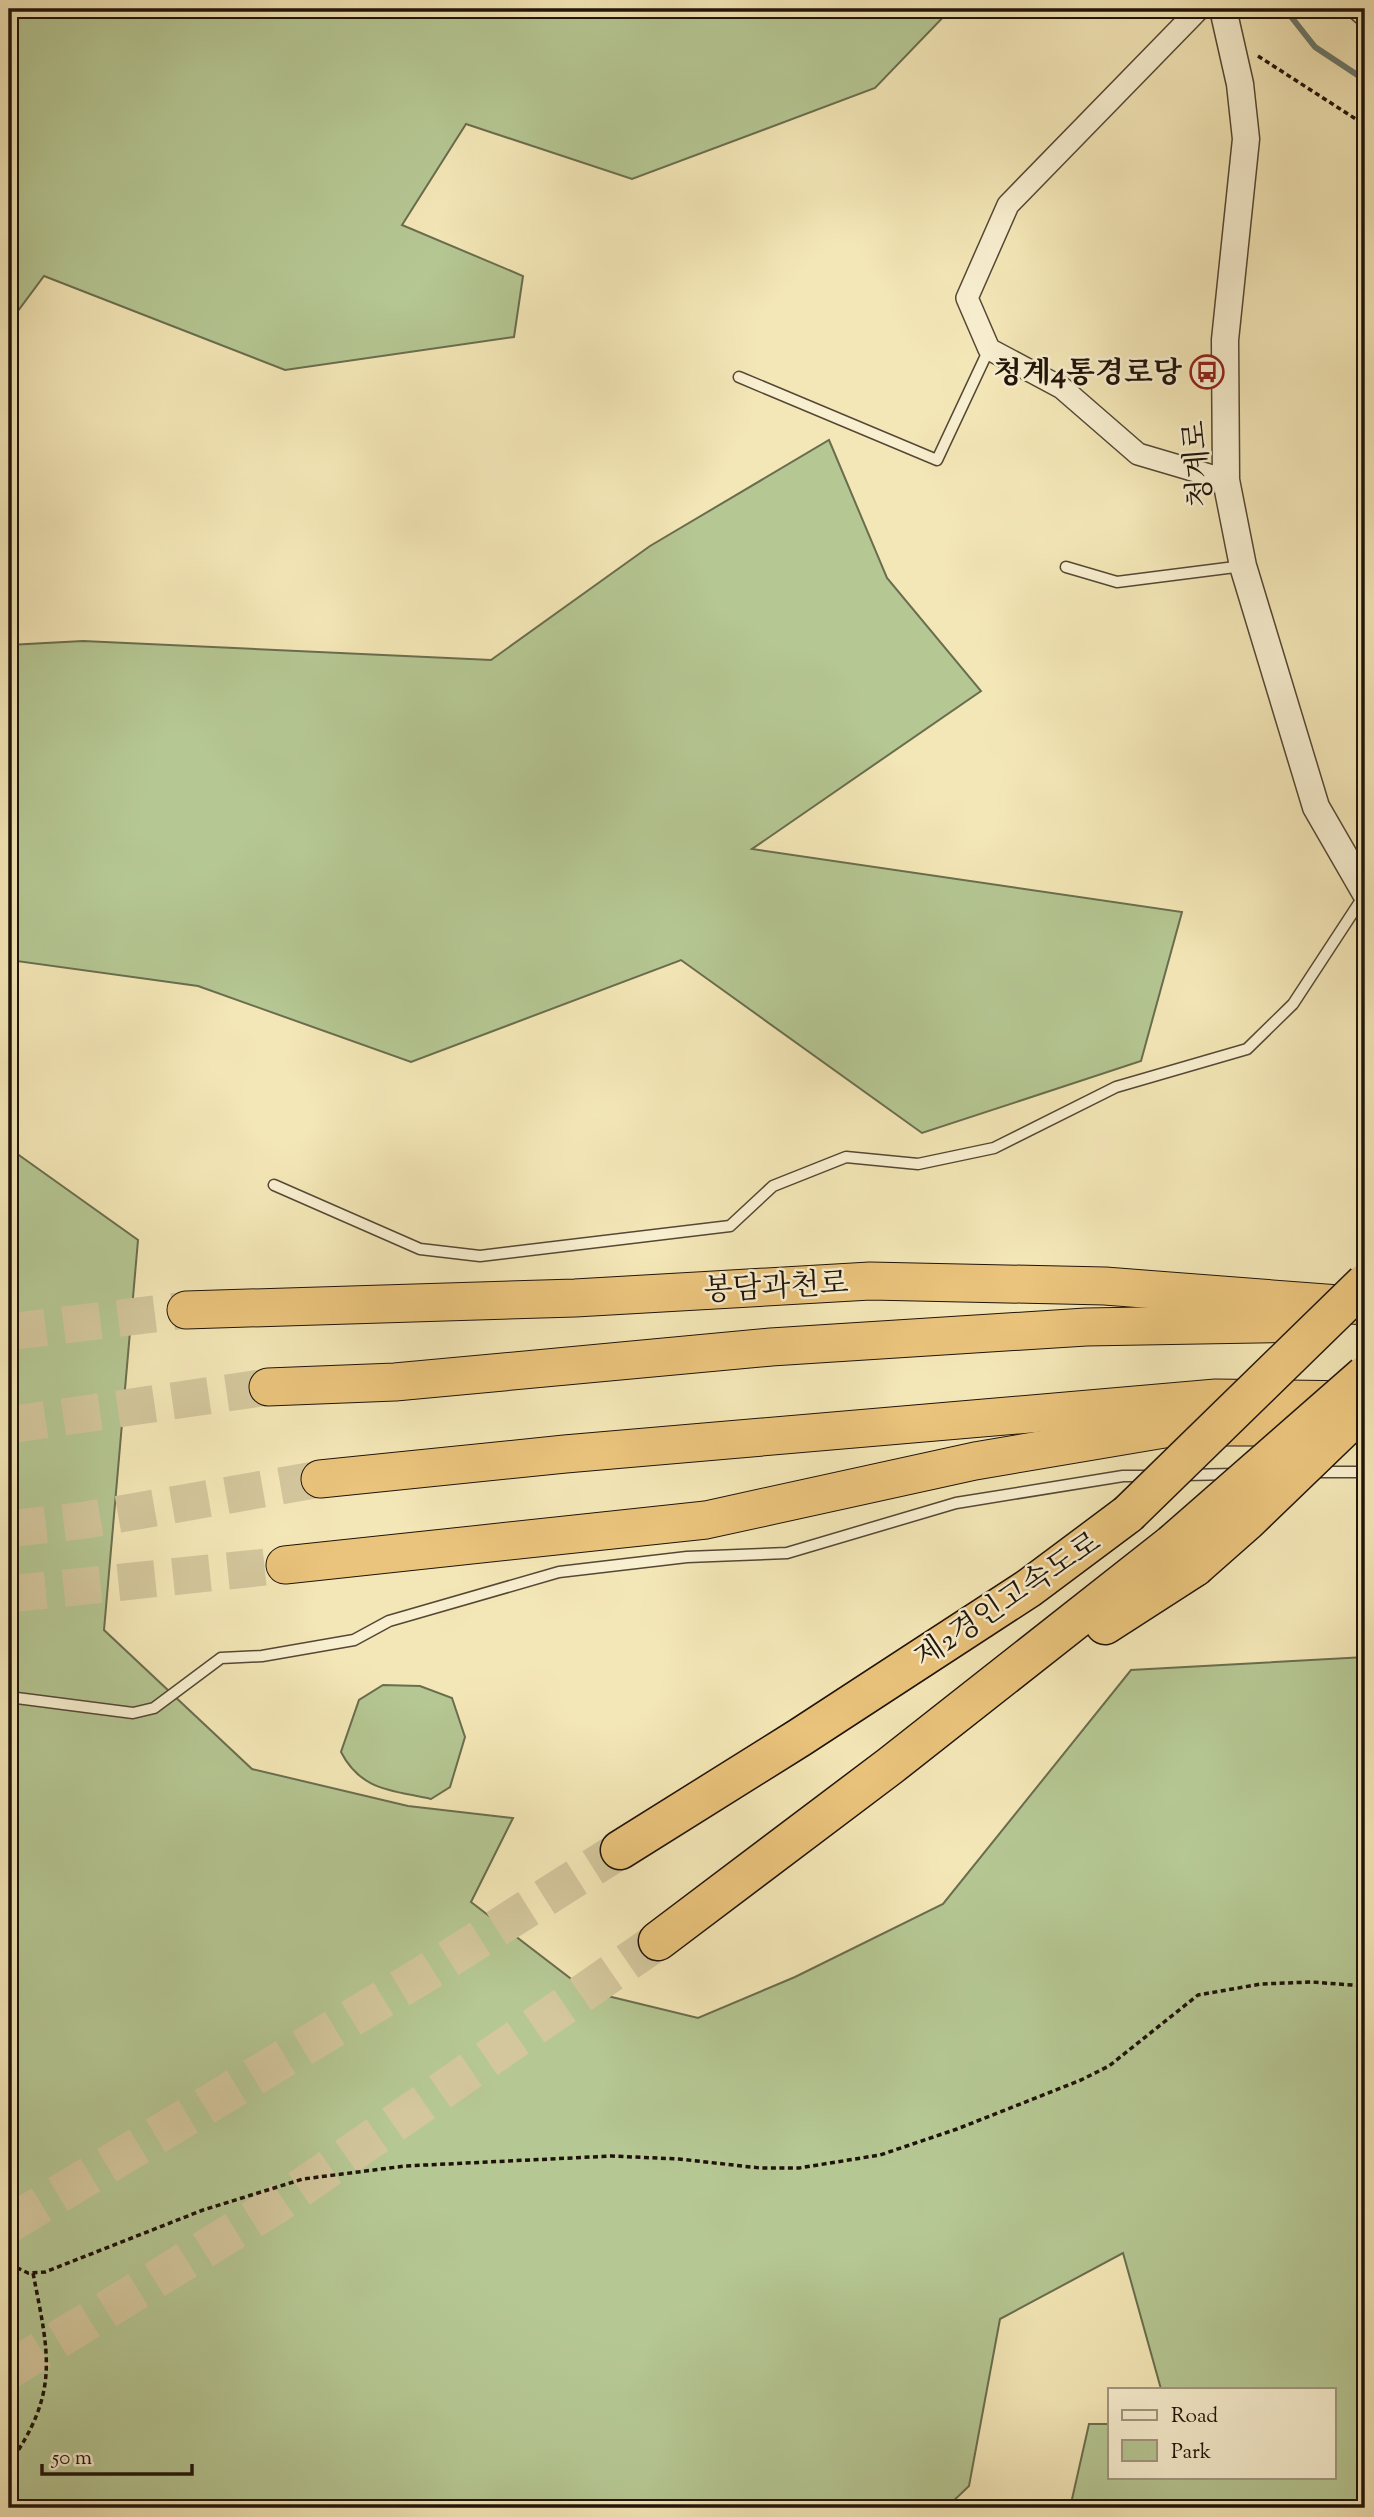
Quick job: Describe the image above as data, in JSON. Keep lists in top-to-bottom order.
{
  "streets": {
    "highway": ["봉담과천로", "제2경인고속도로"],
    "street": ["청계로"]
  },
  "crossings": [
    ["봉담과천로", "제2경인고속도로"]
  ],
  "places": {
    "bus stop": ["청계4통경로당"]
  },
  "legend": ["Road", "Park"],
  "scale_bar": "50 m"
}
